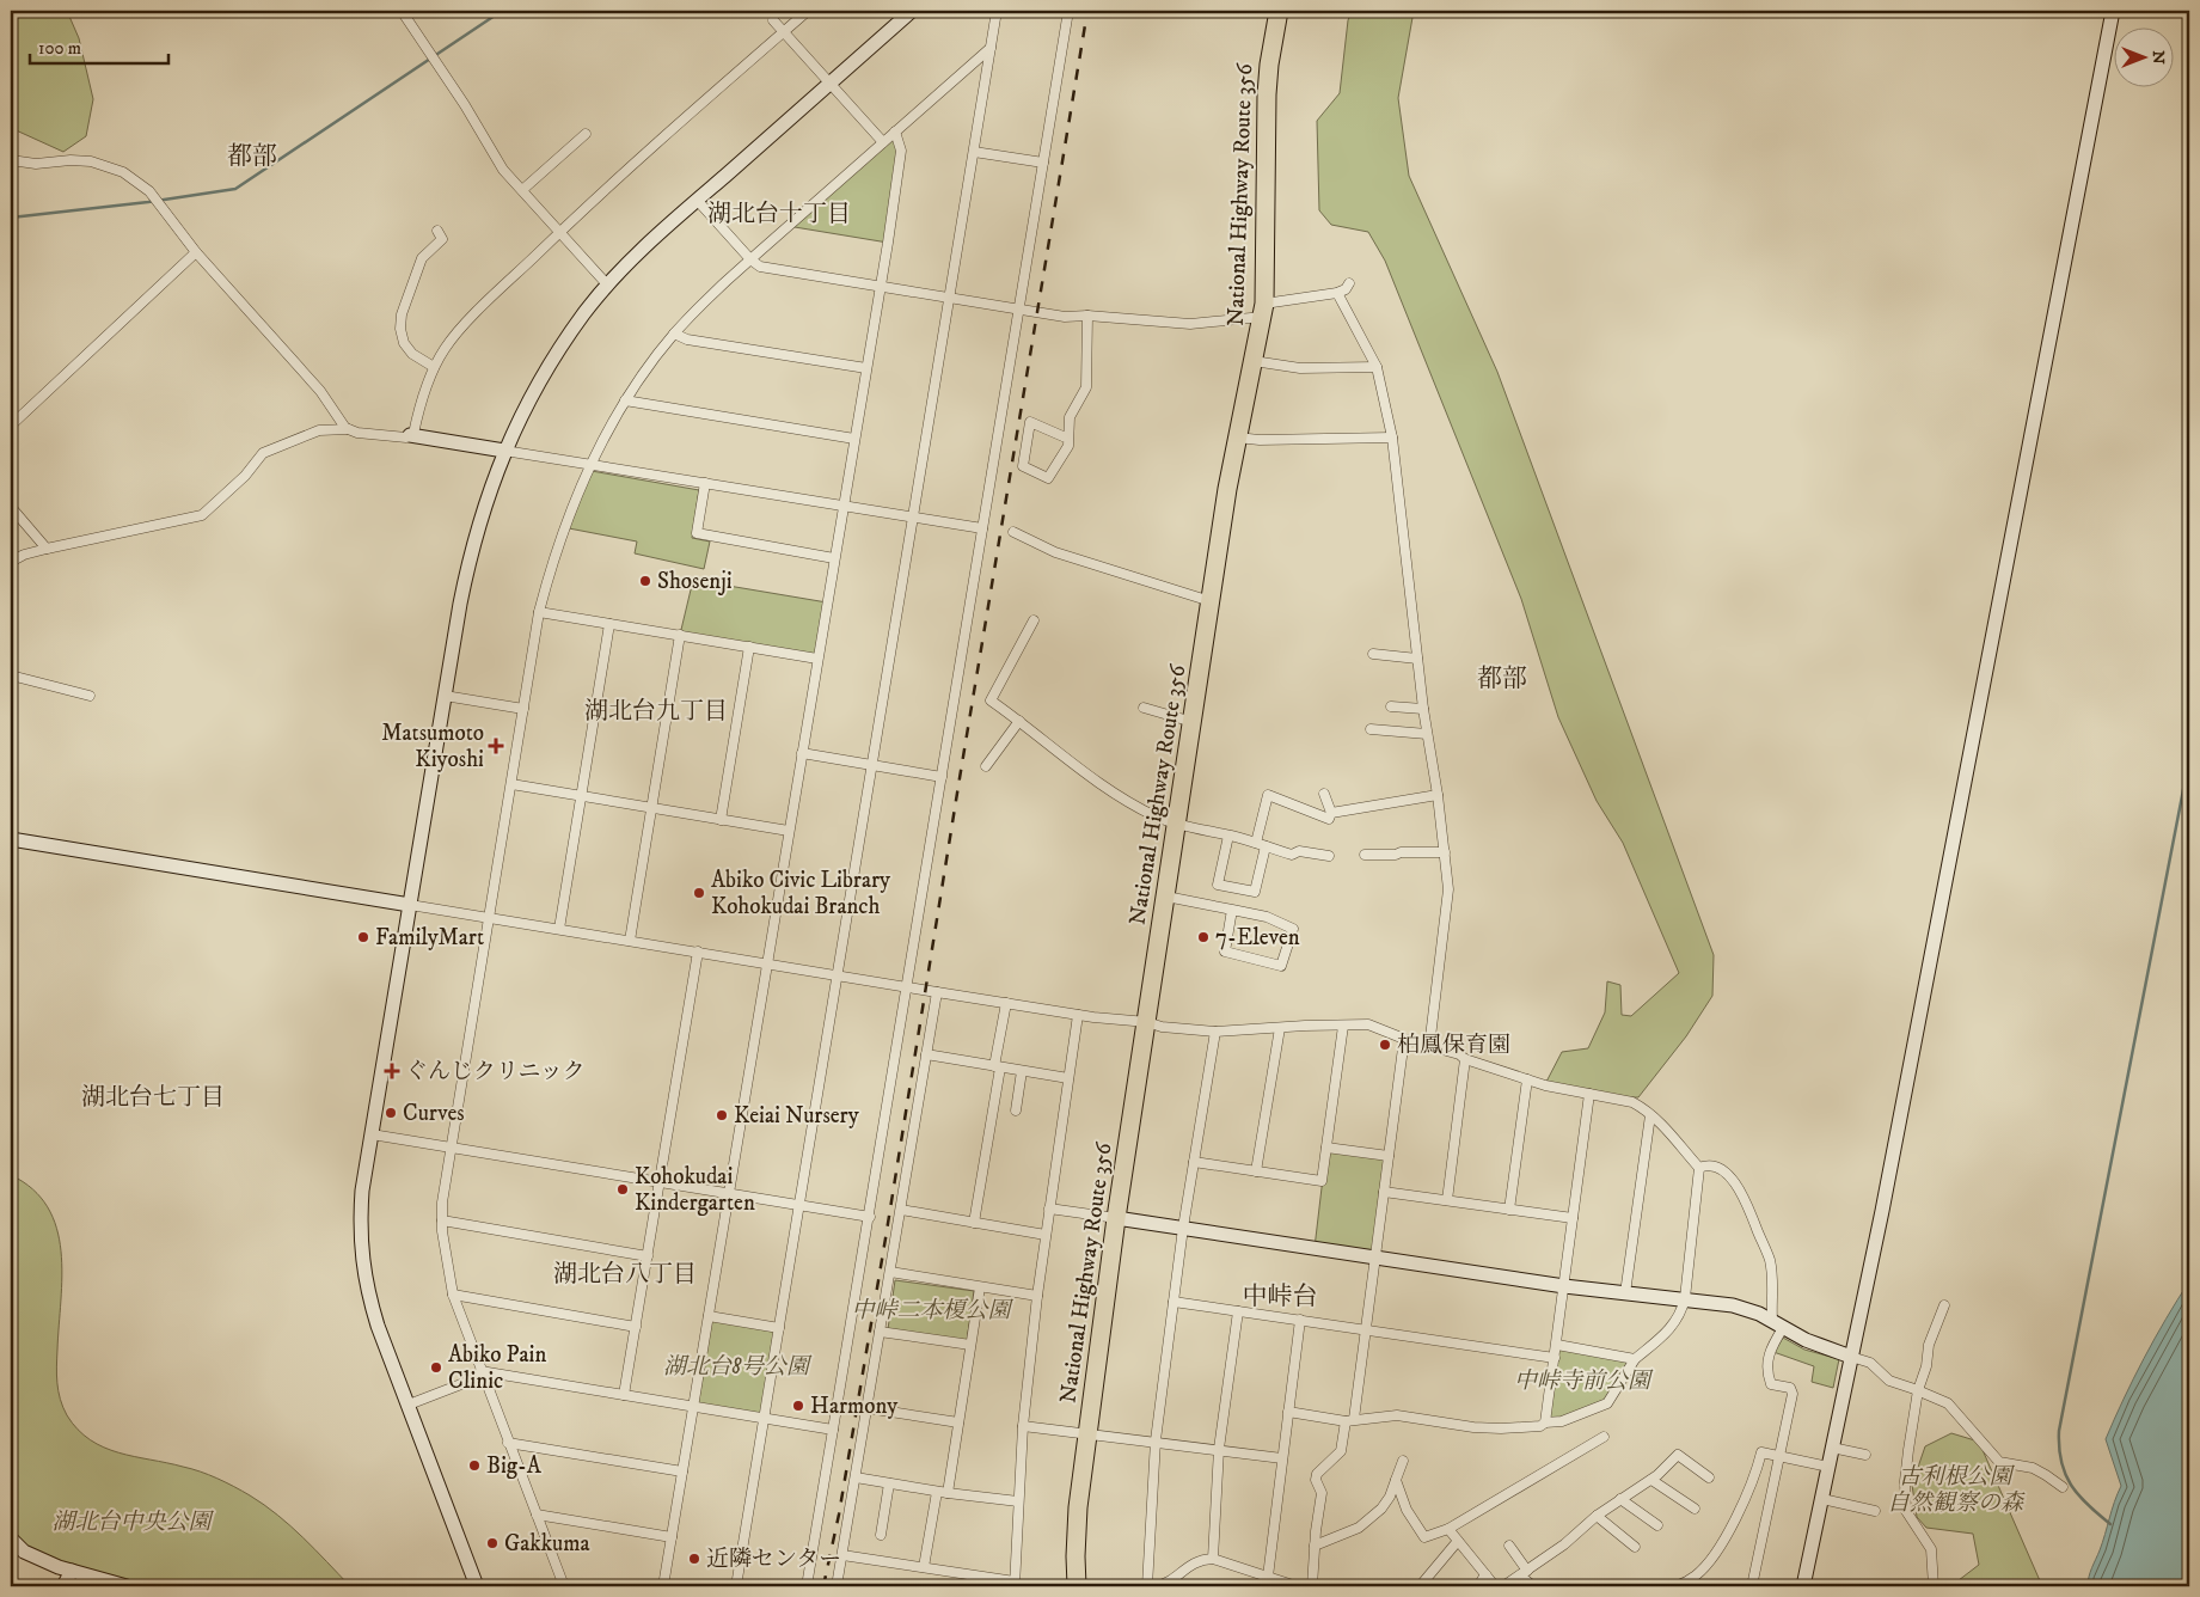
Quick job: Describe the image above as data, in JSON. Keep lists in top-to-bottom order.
{
  "streets": {
    "highway": ["National Highway Route 356"]
  },
  "districts": [
    "都部",
    "湖北台十丁目",
    "都部",
    "湖北台九丁目",
    "湖北台七丁目",
    "湖北台八丁目",
    "中峠台"
  ],
  "parks": [
    "中峠二本榎公園",
    "湖北台8号公園",
    "中峠寺前公園",
    "古利根公園 自然観察の森",
    "湖北台中央公園"
  ],
  "places": {
    "other": [
      "Shosenji",
      "Abiko Civic Library Kohokudai Branch",
      "FamilyMart",
      "7-Eleven",
      "柏鳳保育園",
      "Curves",
      "Keiai Nursery",
      "Kohokudai Kindergarten",
      "Abiko Pain Clinic",
      "Harmony",
      "Big-A",
      "Gakkuma",
      "近隣センター"
    ],
    "health": ["Matsumoto Kiyoshi", "ぐんじクリニック"]
  },
  "scale_bar": "100 m",
  "north": "right"
}
